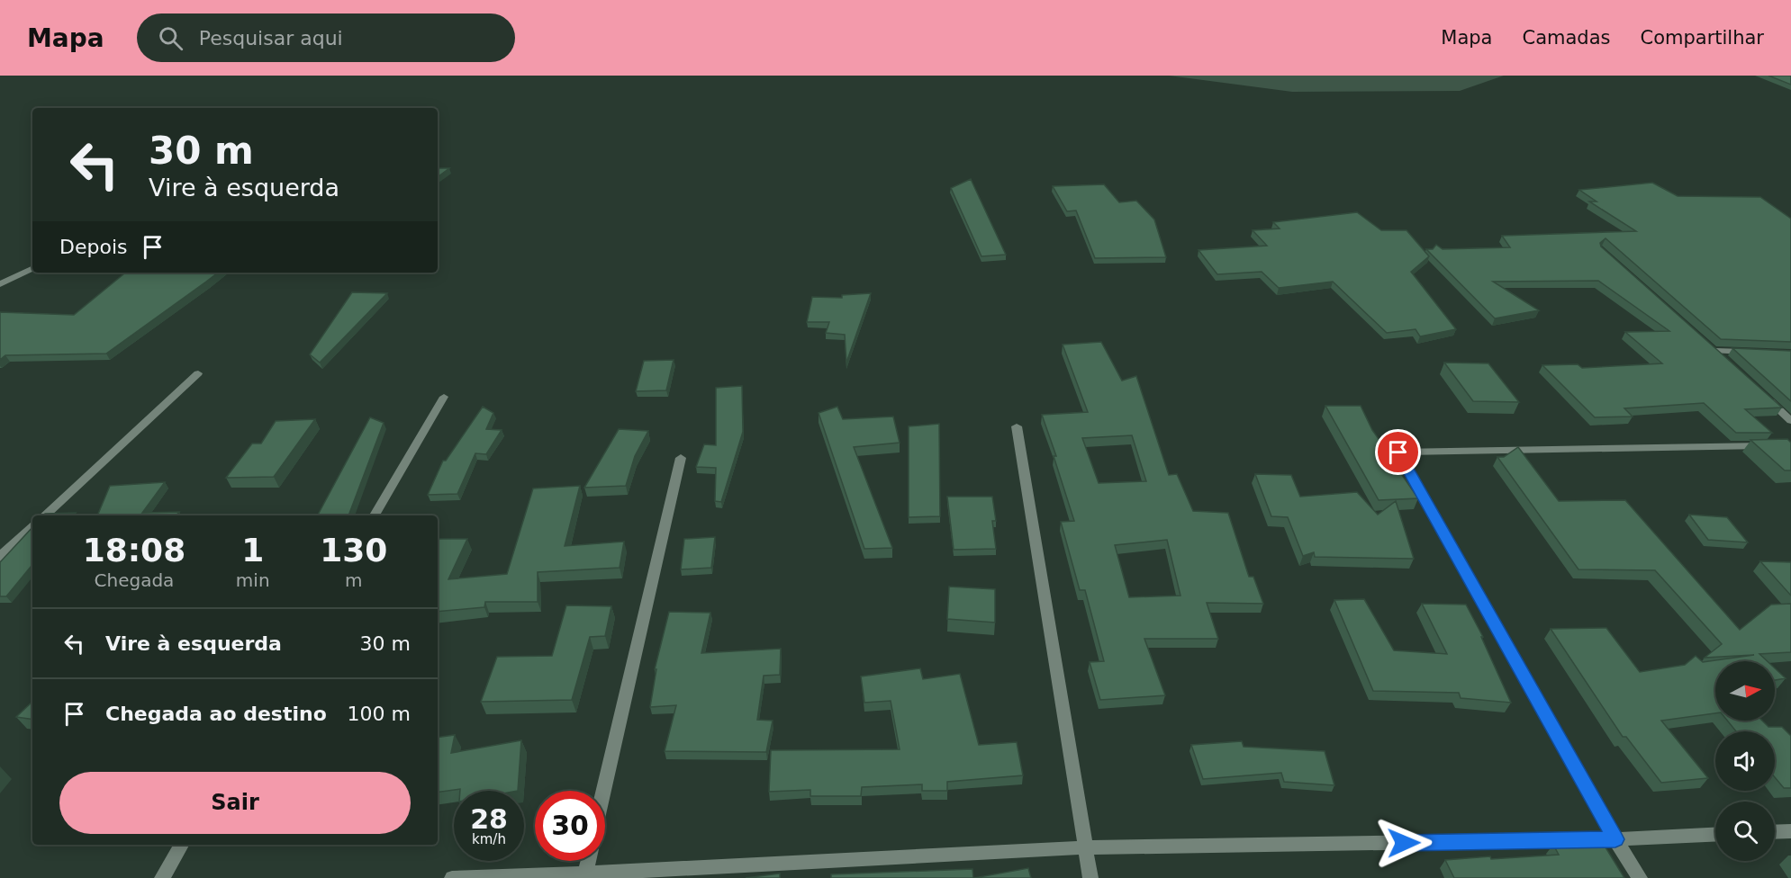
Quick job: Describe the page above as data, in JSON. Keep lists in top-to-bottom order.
{
  "north": "right",
  "page": {
    "header": "Mapa",
    "search": "Pesquisar aqui",
    "nav": ["Mapa", "Camadas", "Compartilhar"],
    "turn": ["30 m", "Vire à esquerda"],
    "then": "Depois",
    "eta": [
      "18:08",
      "Chegada",
      "1",
      "min",
      "130",
      "m"
    ],
    "list": [
      {
        "name": "Vire à esquerda",
        "value": "30 m"
      },
      {
        "name": "Chegada ao destino",
        "value": "100 m"
      }
    ],
    "buttons": "Sair",
    "speed": "28 km/h",
    "limit": "30"
  }
}
